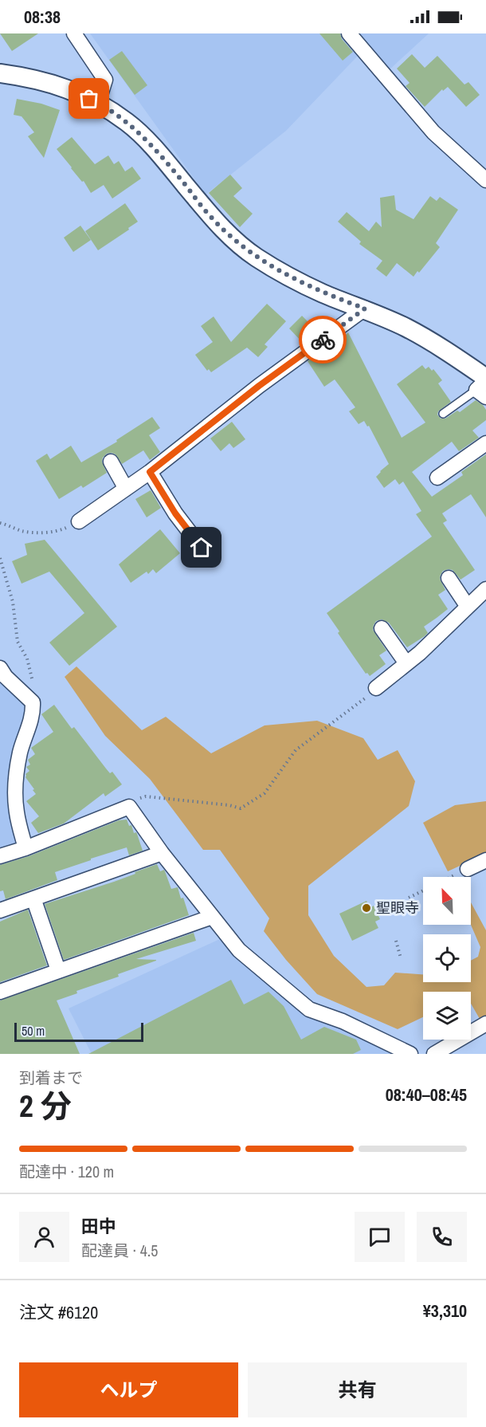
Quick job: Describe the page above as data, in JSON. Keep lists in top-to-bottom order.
{
  "places": ["聖眼寺"],
  "scale_bar": "50 m",
  "north": "top left",
  "page": {
    "status": "08:38",
    "scale": "50 m",
    "heading": ["2 分", "到着まで", "08:40–08:45"],
    "panel": [
      "田中",
      "配達員 · 4.5",
      "注文 #6120",
      "¥3,310"
    ],
    "bar": "配達中 · 120 m",
    "buttons": ["ヘルプ", "共有"]
  }
}
